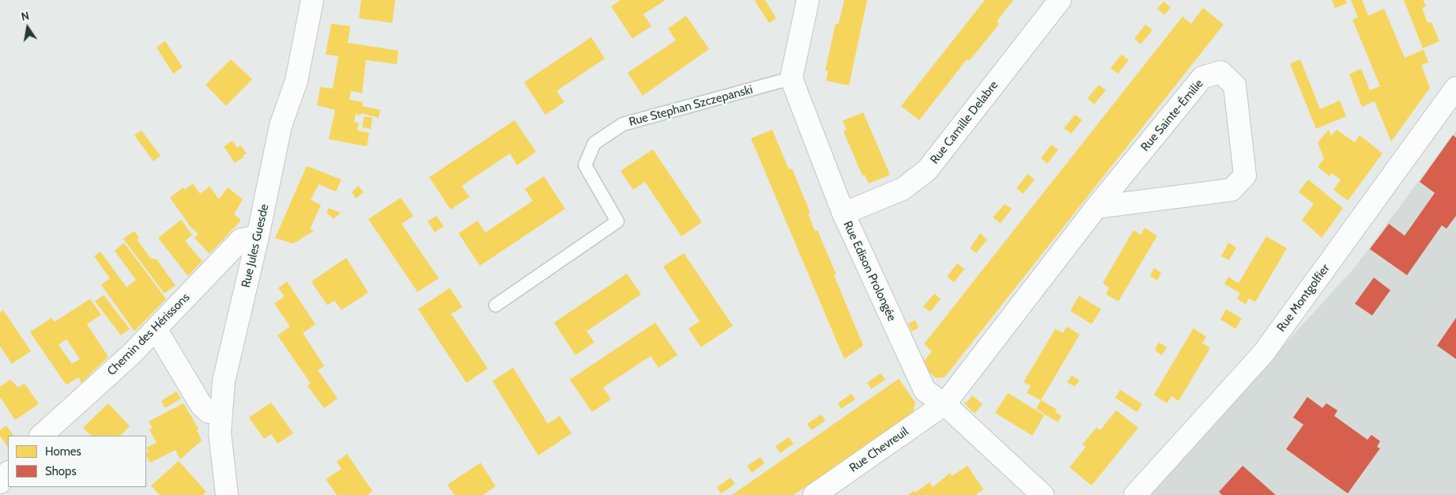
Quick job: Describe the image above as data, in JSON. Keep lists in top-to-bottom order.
{
  "streets": {
    "street": [
      "Rue Sainte-Émilie",
      "Rue Camille Delabre",
      "Rue Jules Guesde",
      "Rue Edison Prolongée",
      "Rue Montgolfier",
      "Chemin des Hérissons",
      "Rue Chevreuil"
    ],
    "lane": ["Rue Stephan Szczepanski"]
  },
  "crossings": [
    ["Rue Stephan Szczepanski", "Rue Edison Prolongée"],
    ["Rue Sainte-Émilie", "Rue Edison Prolongée"],
    ["Rue Sainte-Émilie", "Rue Chevreuil"],
    ["Rue Camille Delabre", "Rue Edison Prolongée"],
    ["Rue Jules Guesde", "Chemin des Hérissons"],
    ["Rue Edison Prolongée", "Rue Chevreuil"]
  ],
  "legend": ["Homes", "Shops"],
  "north": "top"
}
